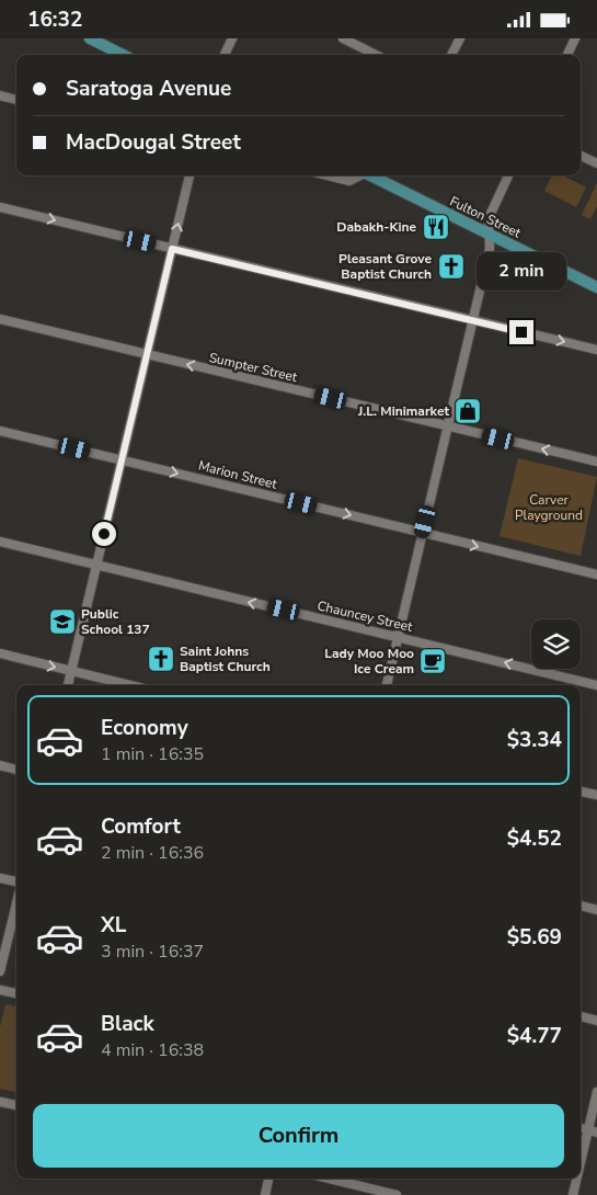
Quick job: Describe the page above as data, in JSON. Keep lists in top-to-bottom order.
{
  "streets": {
    "main road": ["Fulton Street"],
    "street": ["Sumpter Street", "Marion Street", "Chauncey Street"]
  },
  "one_way": ["Sumpter Street", "Marion Street", "Chauncey Street"],
  "parks": ["Carver Playground"],
  "places": {
    "restaurant": ["Dabakh-Kine"],
    "church": ["Pleasant Grove Baptist Church", "Saint Johns Baptist Church"],
    "shop": ["J.L. Minimarket"],
    "school or university": ["Public School 137"],
    "cafe": ["Lady Moo Moo Ice Cream"]
  },
  "page": {
    "status": "16:32",
    "banner": ["Saratoga Avenue", "MacDougal Street"],
    "bubble": "2 min",
    "list": [
      {
        "name": "Economy",
        "note": "1 min · 16:35",
        "value": "$3.34"
      },
      {
        "name": "Comfort",
        "note": "2 min · 16:36",
        "value": "$4.52"
      },
      {
        "name": "XL",
        "note": "3 min · 16:37",
        "value": "$5.69"
      },
      {
        "name": "Black",
        "note": "4 min · 16:38",
        "value": "$4.77"
      }
    ],
    "buttons": "Confirm"
  }
}
